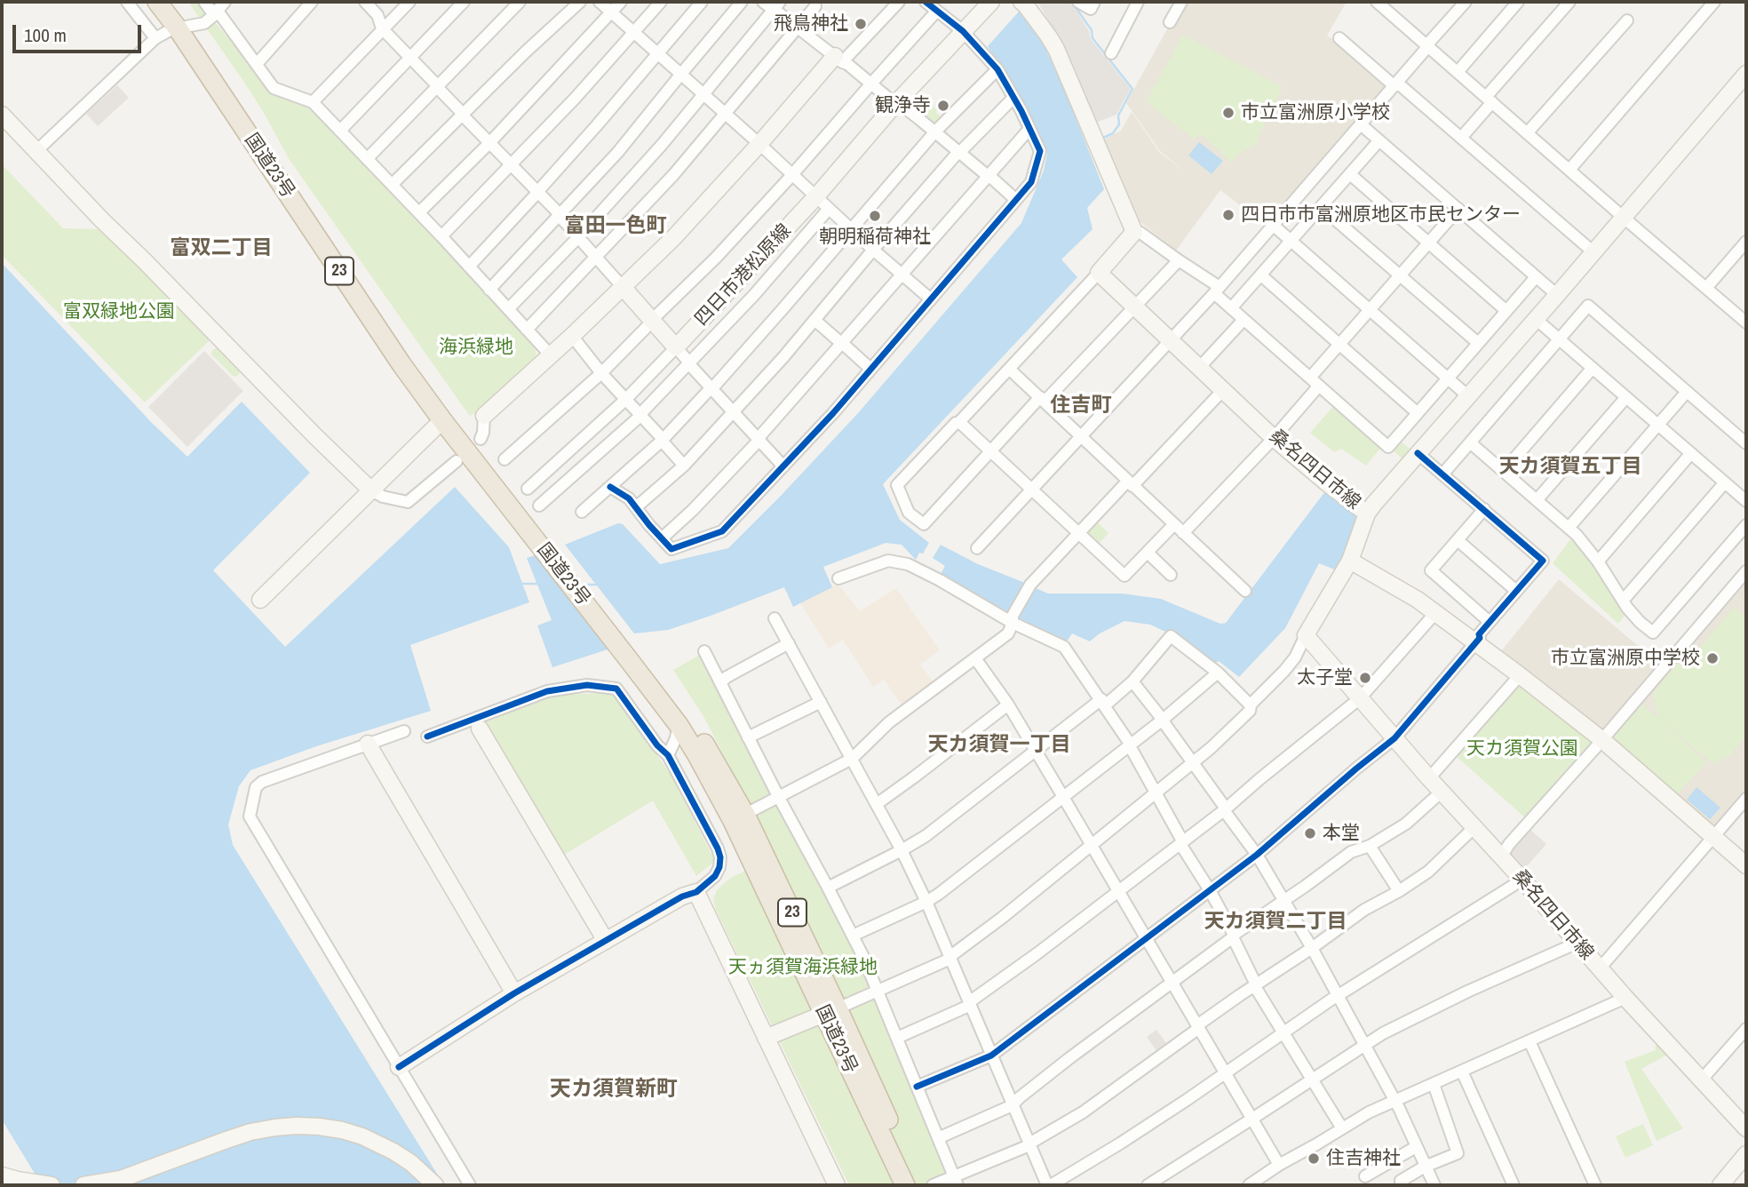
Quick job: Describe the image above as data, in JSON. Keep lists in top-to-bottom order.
{
  "streets": {
    "highway": ["国道23号", "23"],
    "street": ["四日市港松原線", "桑名四日市線"]
  },
  "districts": [
    "富田一色町",
    "富双二丁目",
    "住吉町",
    "天カ須賀五丁目",
    "天カ須賀一丁目",
    "天カ須賀二丁目",
    "天カ須賀新町"
  ],
  "parks": [
    "富双緑地公園",
    "海浜緑地",
    "天カ須賀公園",
    "天ヵ須賀海浜緑地"
  ],
  "places": [
    "飛鳥神社",
    "観浄寺",
    "市立富洲原小学校",
    "四日市市富洲原地区市民センター",
    "朝明稲荷神社",
    "市立富洲原中学校",
    "太子堂",
    "本堂",
    "住吉神社"
  ],
  "scale_bar": "100 m"
}
